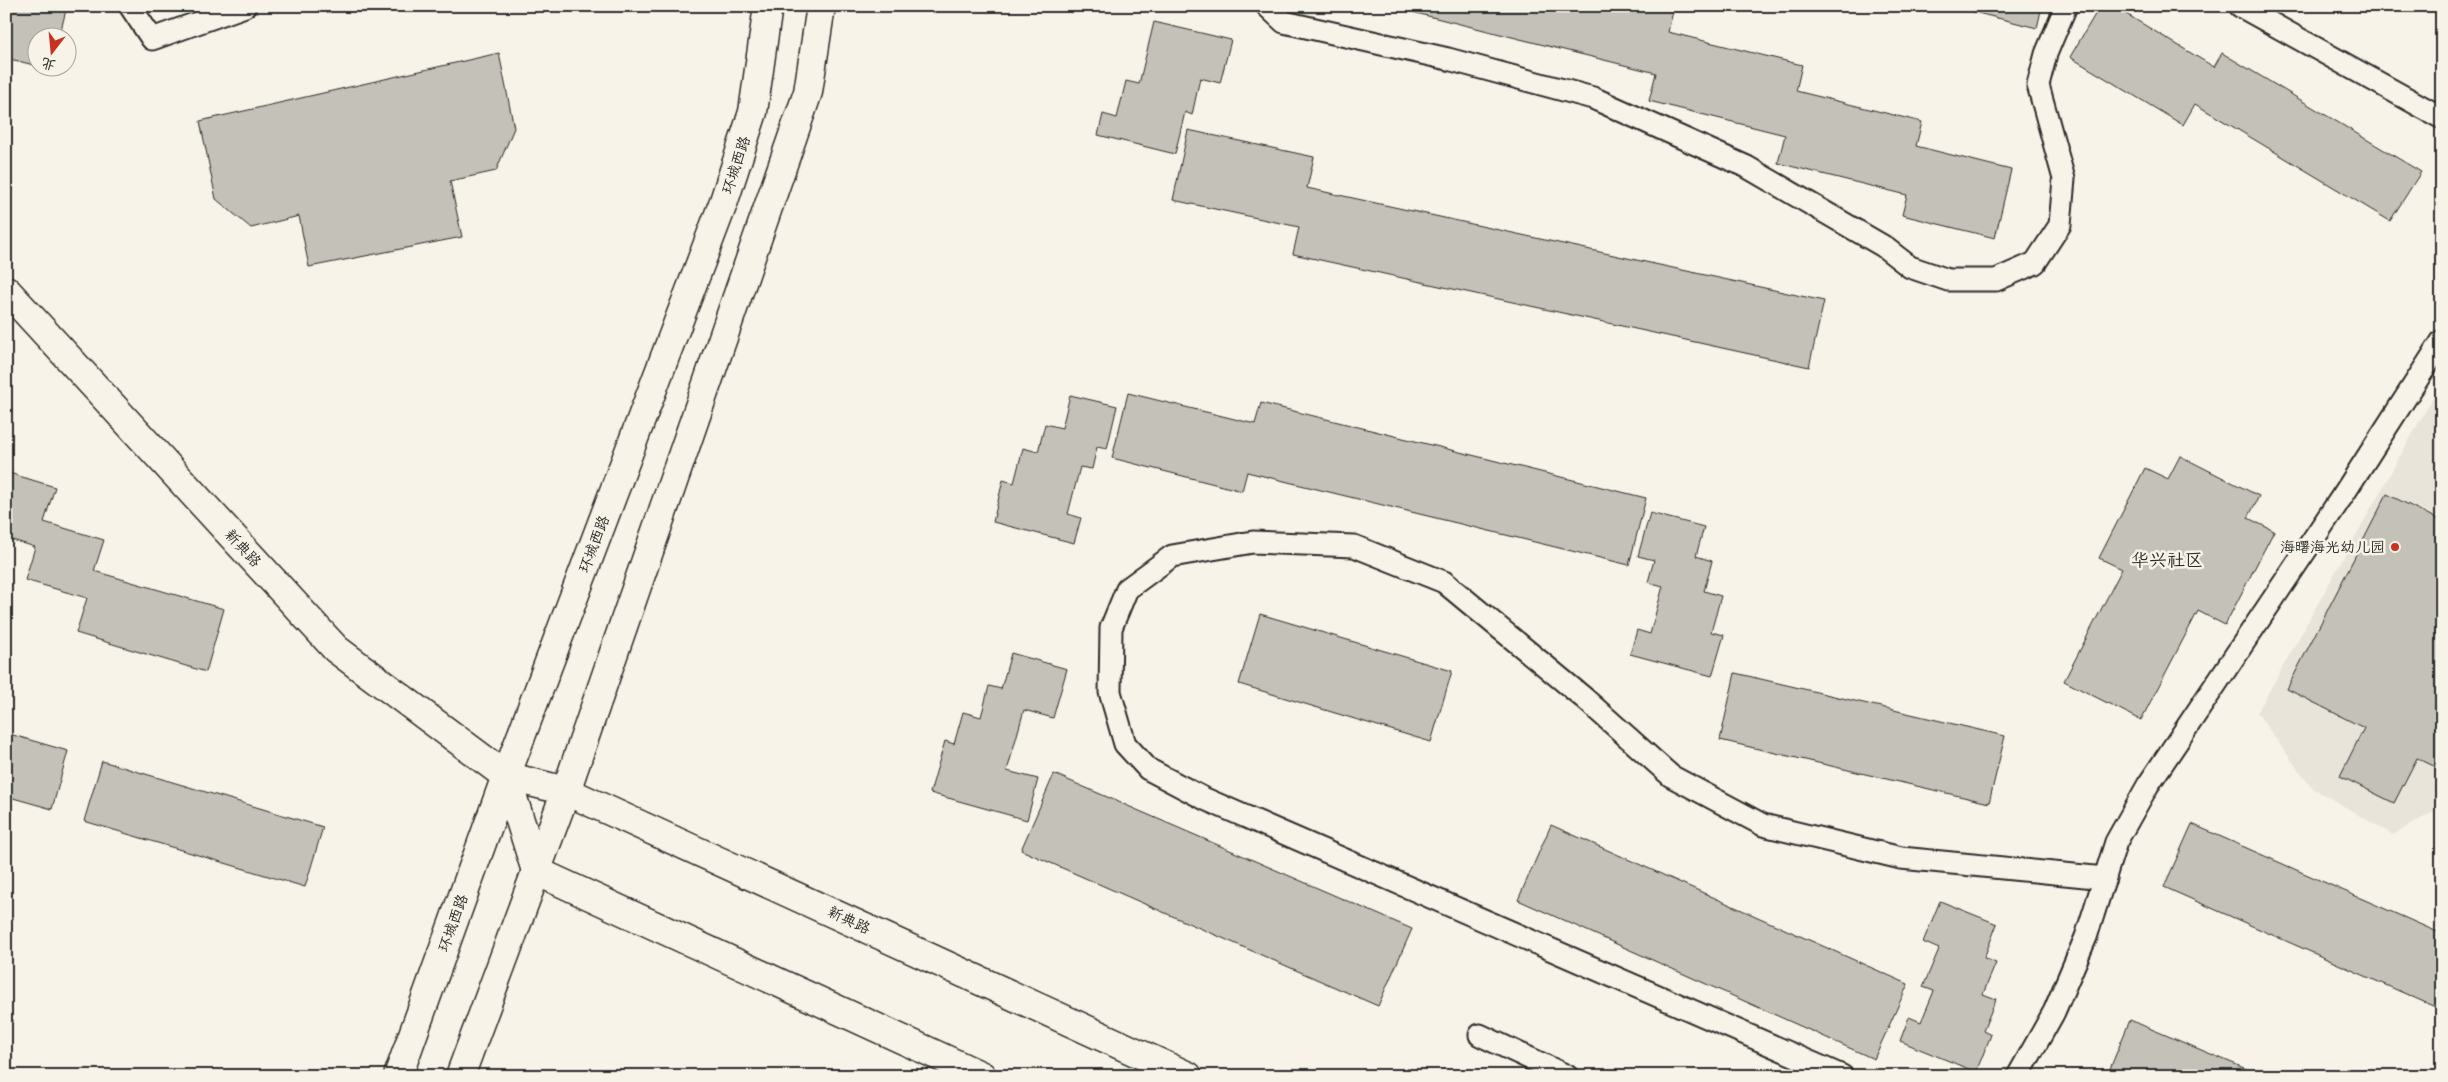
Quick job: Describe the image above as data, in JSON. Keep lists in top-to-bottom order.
{
  "streets": {
    "main road": ["环城西路", "新典路"]
  },
  "crossings": [
    ["环城西路", "新典路"]
  ],
  "districts": ["华兴社区"],
  "places": ["海曙海光幼儿园"],
  "north": "bottom"
}
